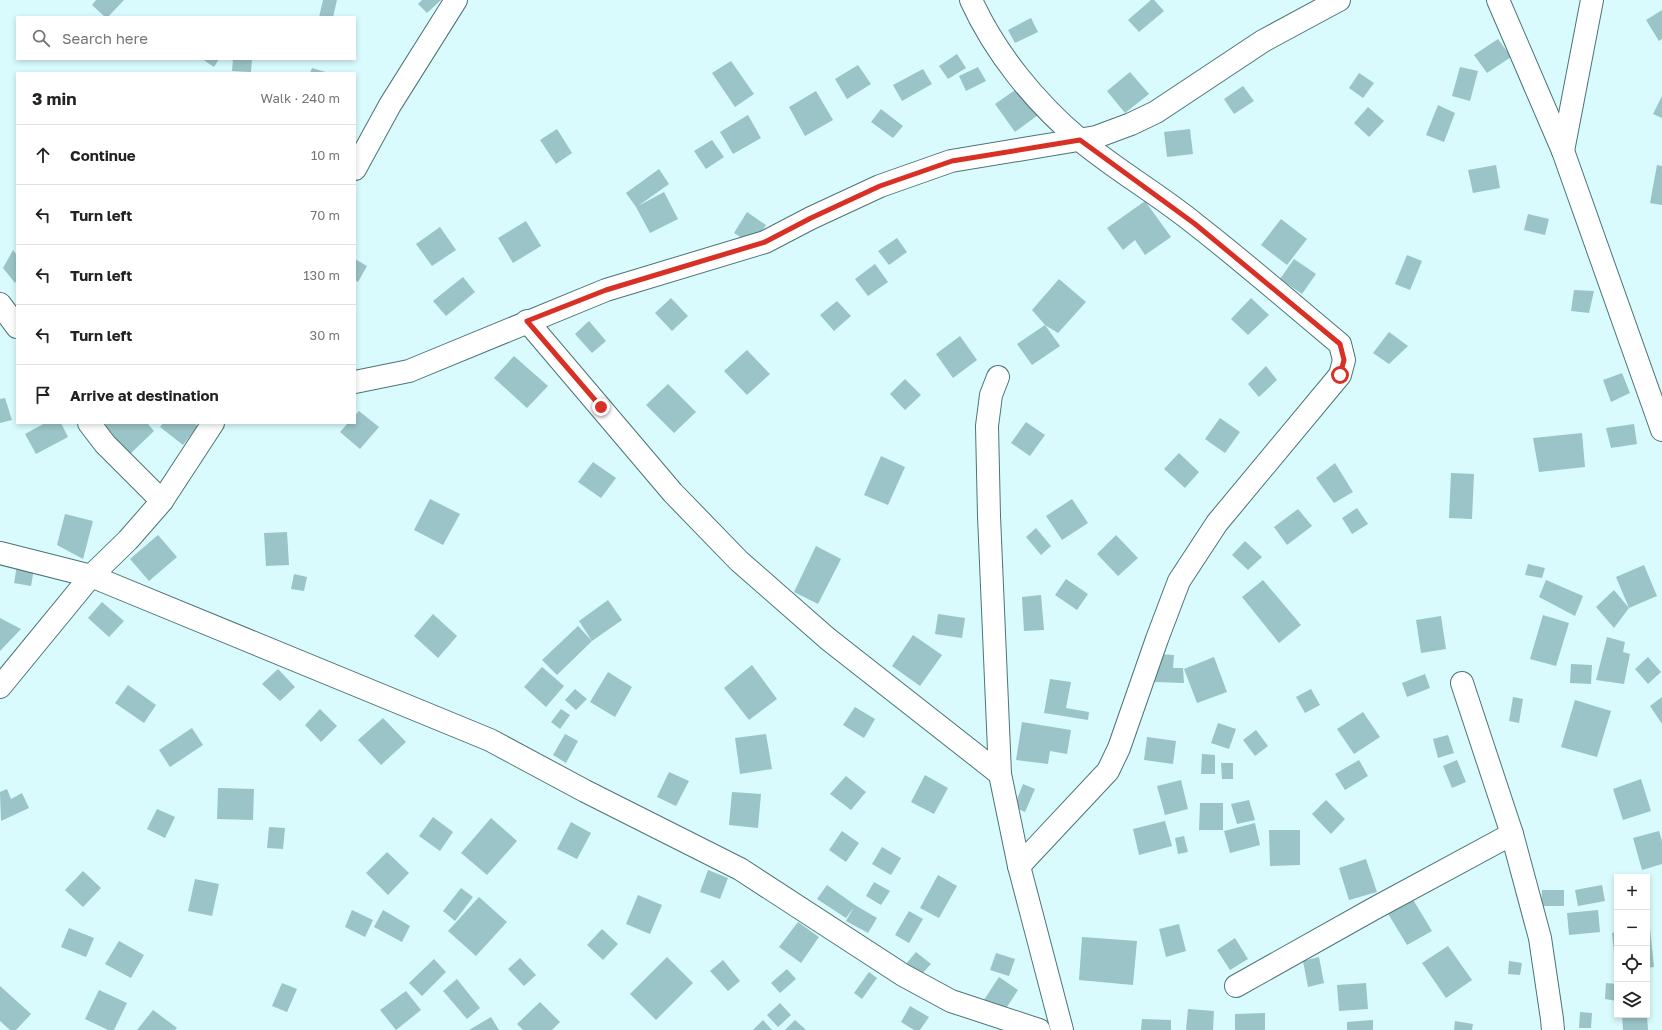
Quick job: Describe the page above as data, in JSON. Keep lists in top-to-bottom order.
{
  "page": {
    "search": "Search here",
    "heading": ["3 min", "Walk · 240 m"],
    "list": [
      ["Continue", "10 m"],
      ["Turn left", "70 m"],
      ["Turn left", "130 m"],
      ["Turn left", "30 m"],
      "Arrive at destination"
    ],
    "map_buttons": ["+", "−"]
  }
}
